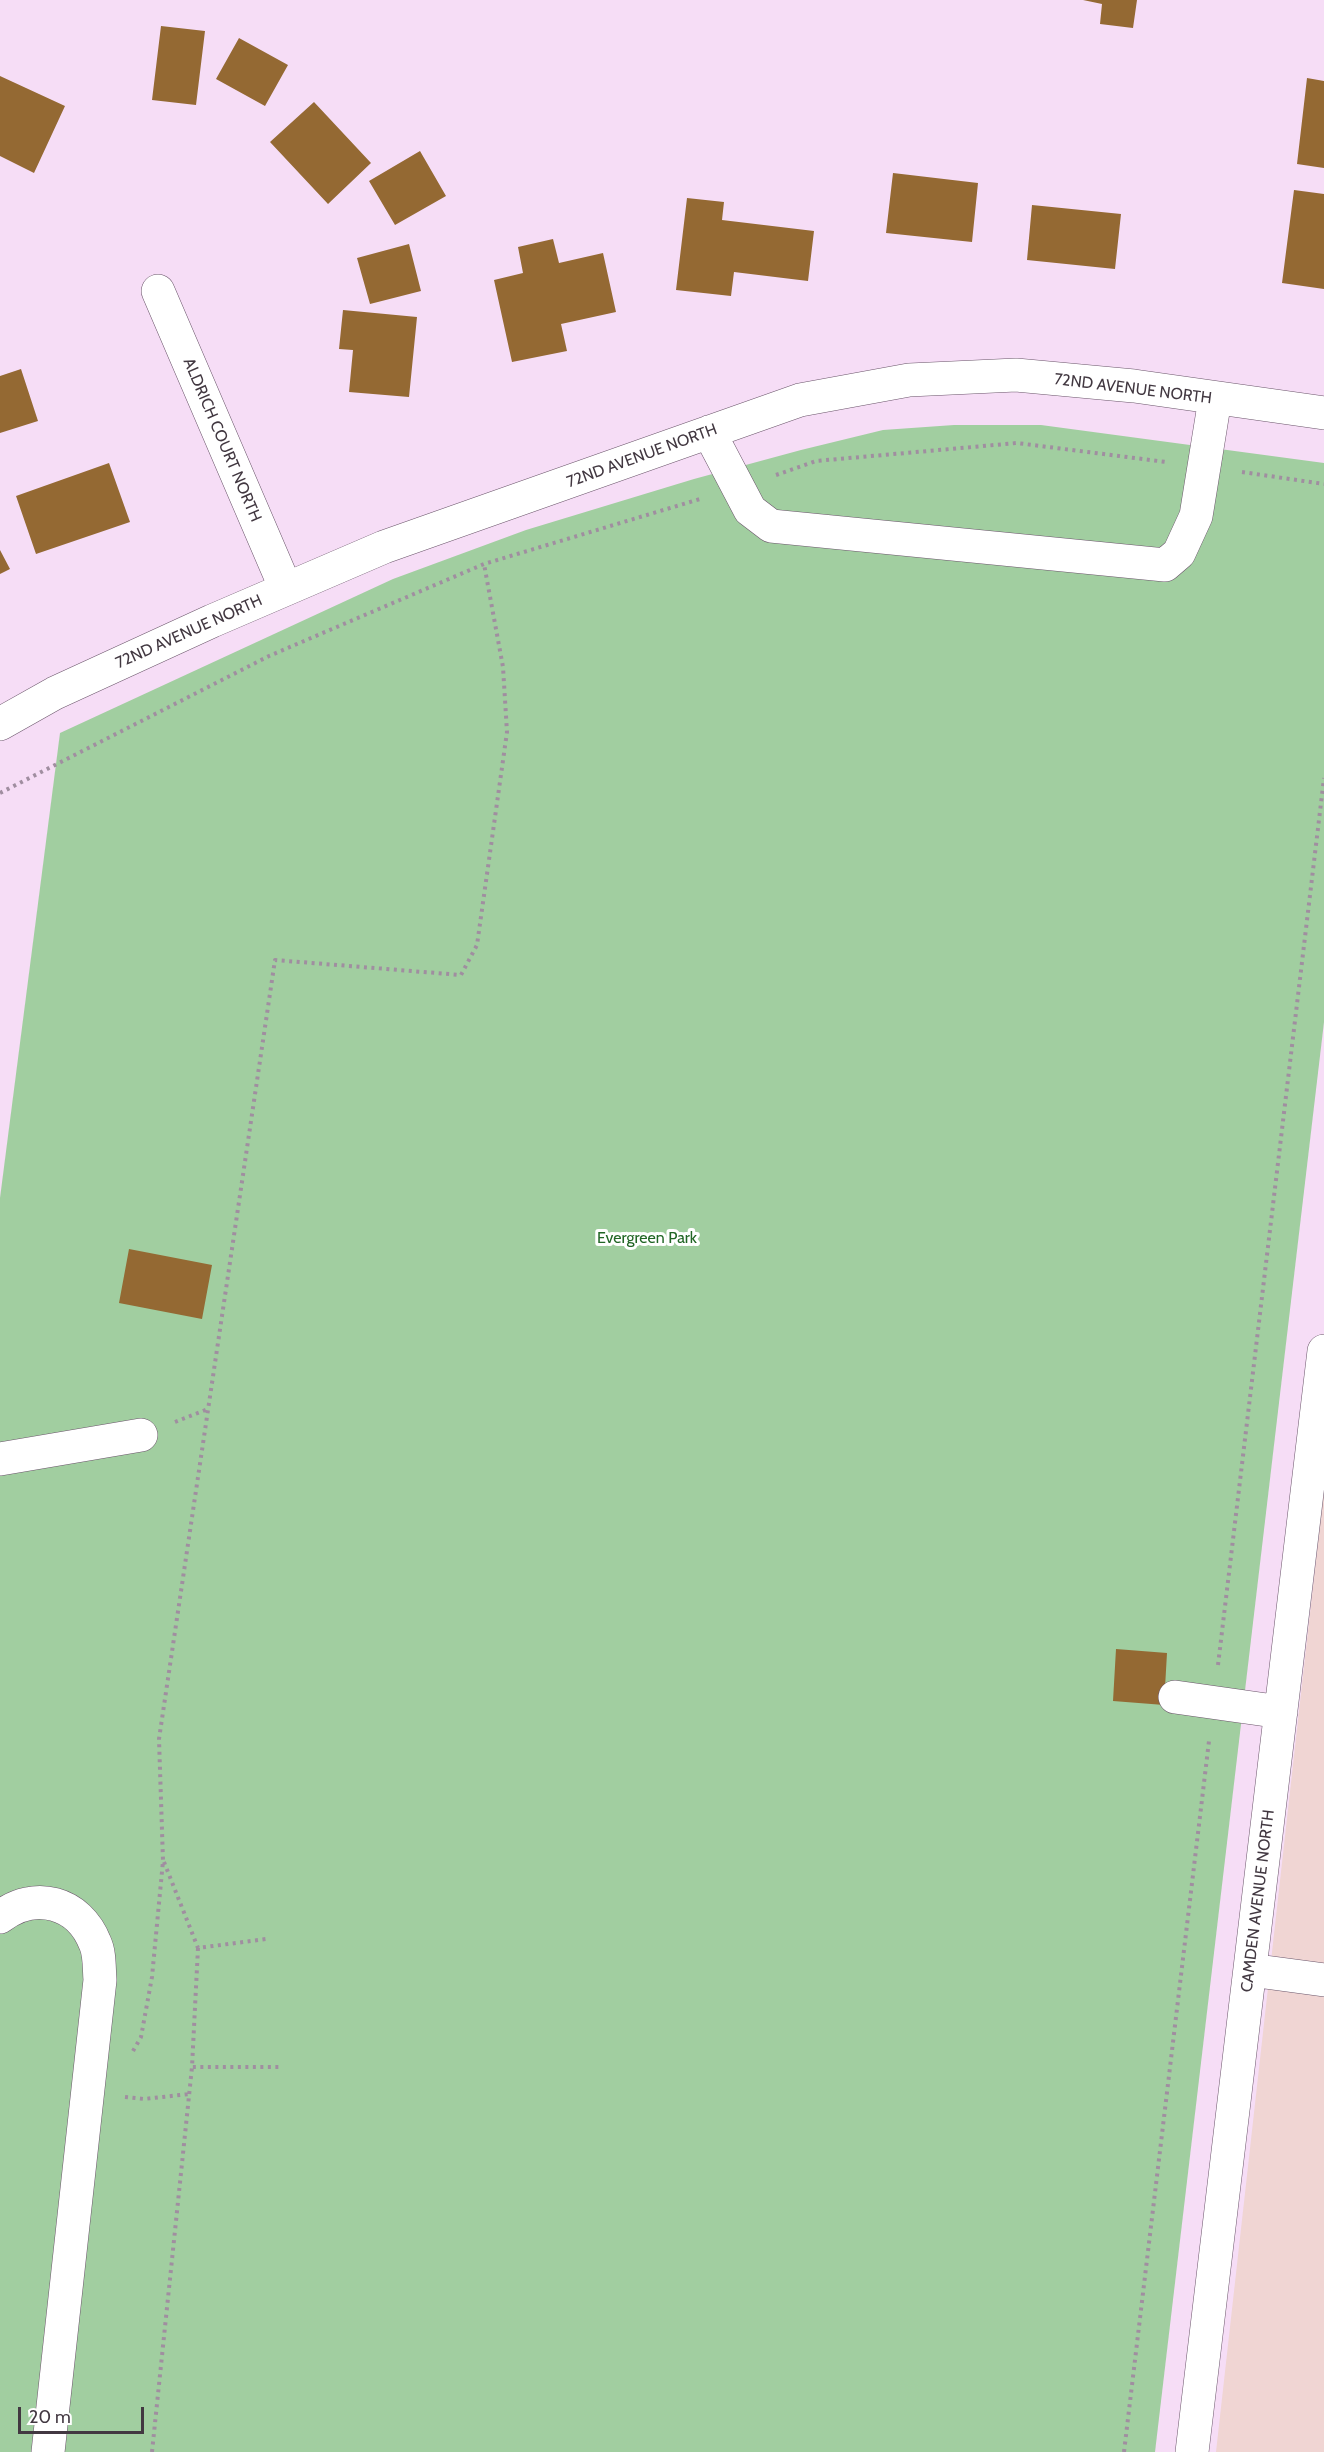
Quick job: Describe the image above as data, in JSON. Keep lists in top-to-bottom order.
{
  "streets": {
    "street": ["72ND AVENUE NORTH", "ALDRICH COURT NORTH", "CAMDEN AVENUE NORTH"]
  },
  "crossings": [
    ["72ND AVENUE NORTH", "ALDRICH COURT NORTH"]
  ],
  "parks": ["Evergreen Park"],
  "scale_bar": "20 m"
}
